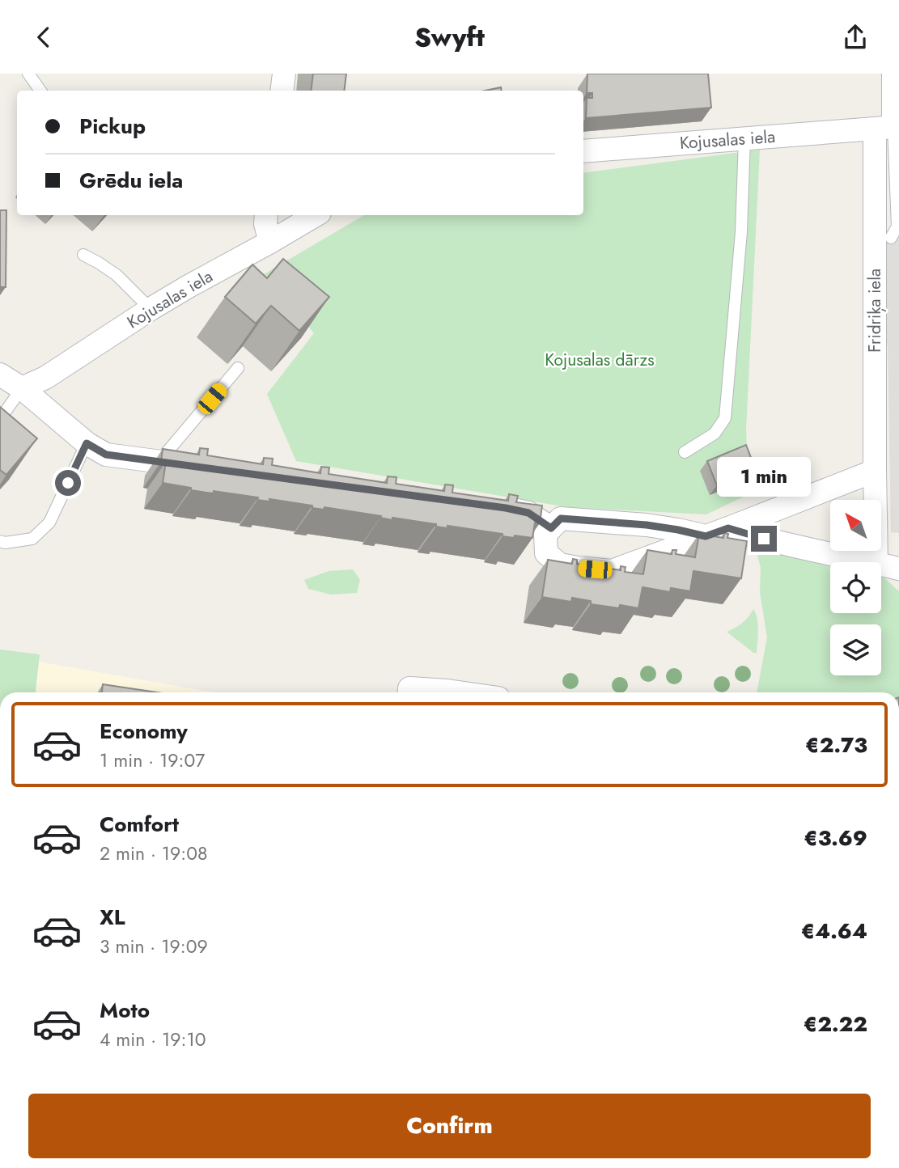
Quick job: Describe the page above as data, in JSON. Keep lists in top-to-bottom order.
{
  "streets": {
    "street": ["Kojusalas iela", "Fridriķa iela"]
  },
  "crossings": [
    ["Kojusalas iela", "Fridriķa iela"]
  ],
  "parks": ["Kojusalas dārzs"],
  "north": "top left",
  "page": {
    "header": "Swyft",
    "banner": ["Pickup", "Grēdu iela"],
    "bubble": "1 min",
    "list": [
      {
        "name": "Economy",
        "note": "1 min · 19:07",
        "value": "€2.73"
      },
      {
        "name": "Comfort",
        "note": "2 min · 19:08",
        "value": "€3.69"
      },
      {
        "name": "XL",
        "note": "3 min · 19:09",
        "value": "€4.64"
      },
      {
        "name": "Moto",
        "note": "4 min · 19:10",
        "value": "€2.22"
      }
    ],
    "buttons": "Confirm"
  }
}
